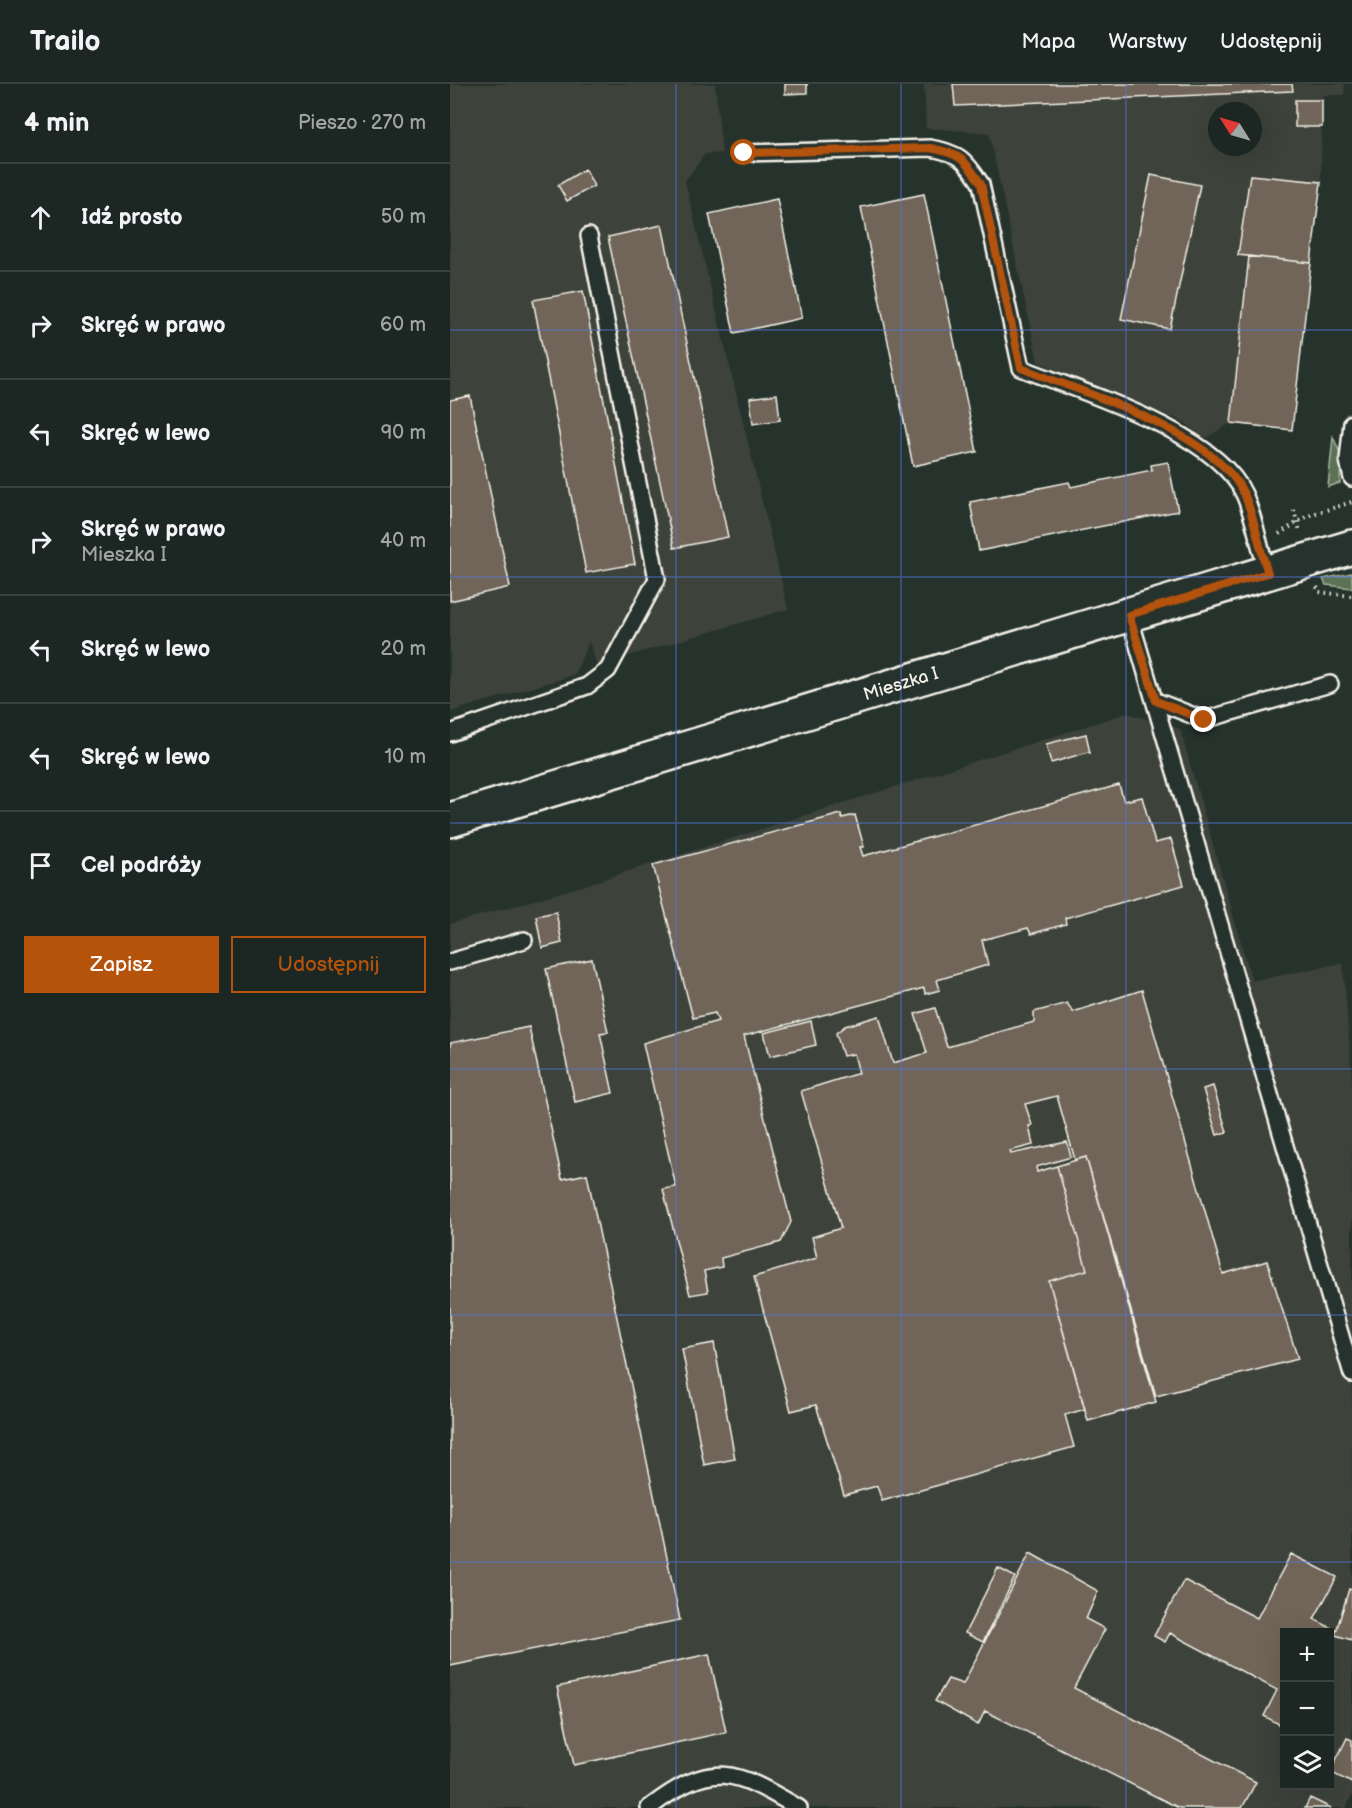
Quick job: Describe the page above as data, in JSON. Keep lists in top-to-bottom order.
{
  "streets": {
    "street": ["Mieszka I"]
  },
  "north": "top left",
  "page": {
    "header": "Trailo",
    "nav": ["Mapa", "Warstwy", "Udostępnij"],
    "heading": ["4 min", "Pieszo · 270 m"],
    "list": [
      ["Idź prosto", "50 m"],
      ["Skręć w prawo", "60 m"],
      ["Skręć w lewo", "90 m"],
      ["Skręć w prawo", "Mieszka I", "40 m"],
      ["Skręć w lewo", "20 m"],
      ["Skręć w lewo", "10 m"],
      "Cel podróży"
    ],
    "buttons": ["Zapisz", "Udostępnij"],
    "map_buttons": ["+", "−"]
  }
}
